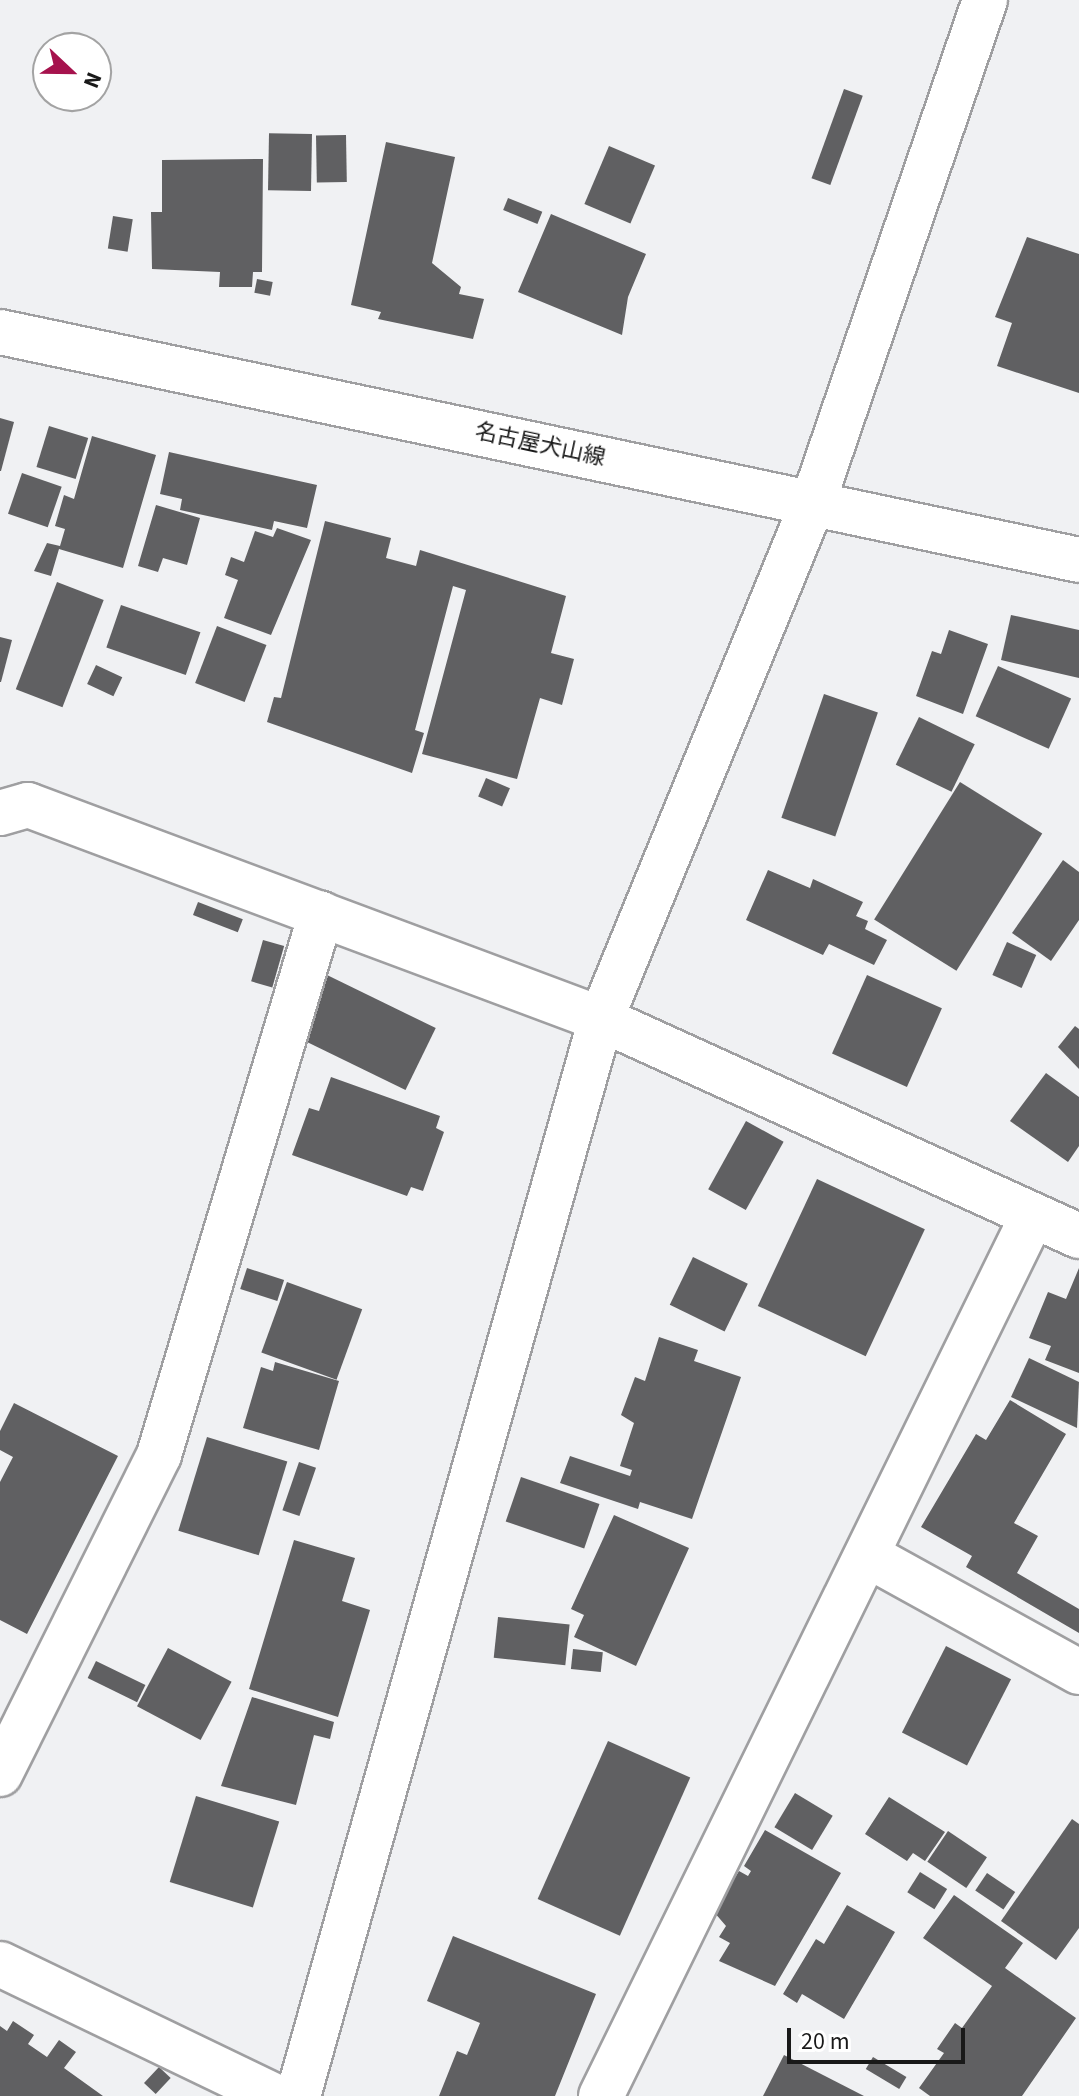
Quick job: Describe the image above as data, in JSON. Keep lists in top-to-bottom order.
{
  "streets": {
    "street": ["名古屋犬山線"]
  },
  "scale_bar": "20 m",
  "north": "right"
}
